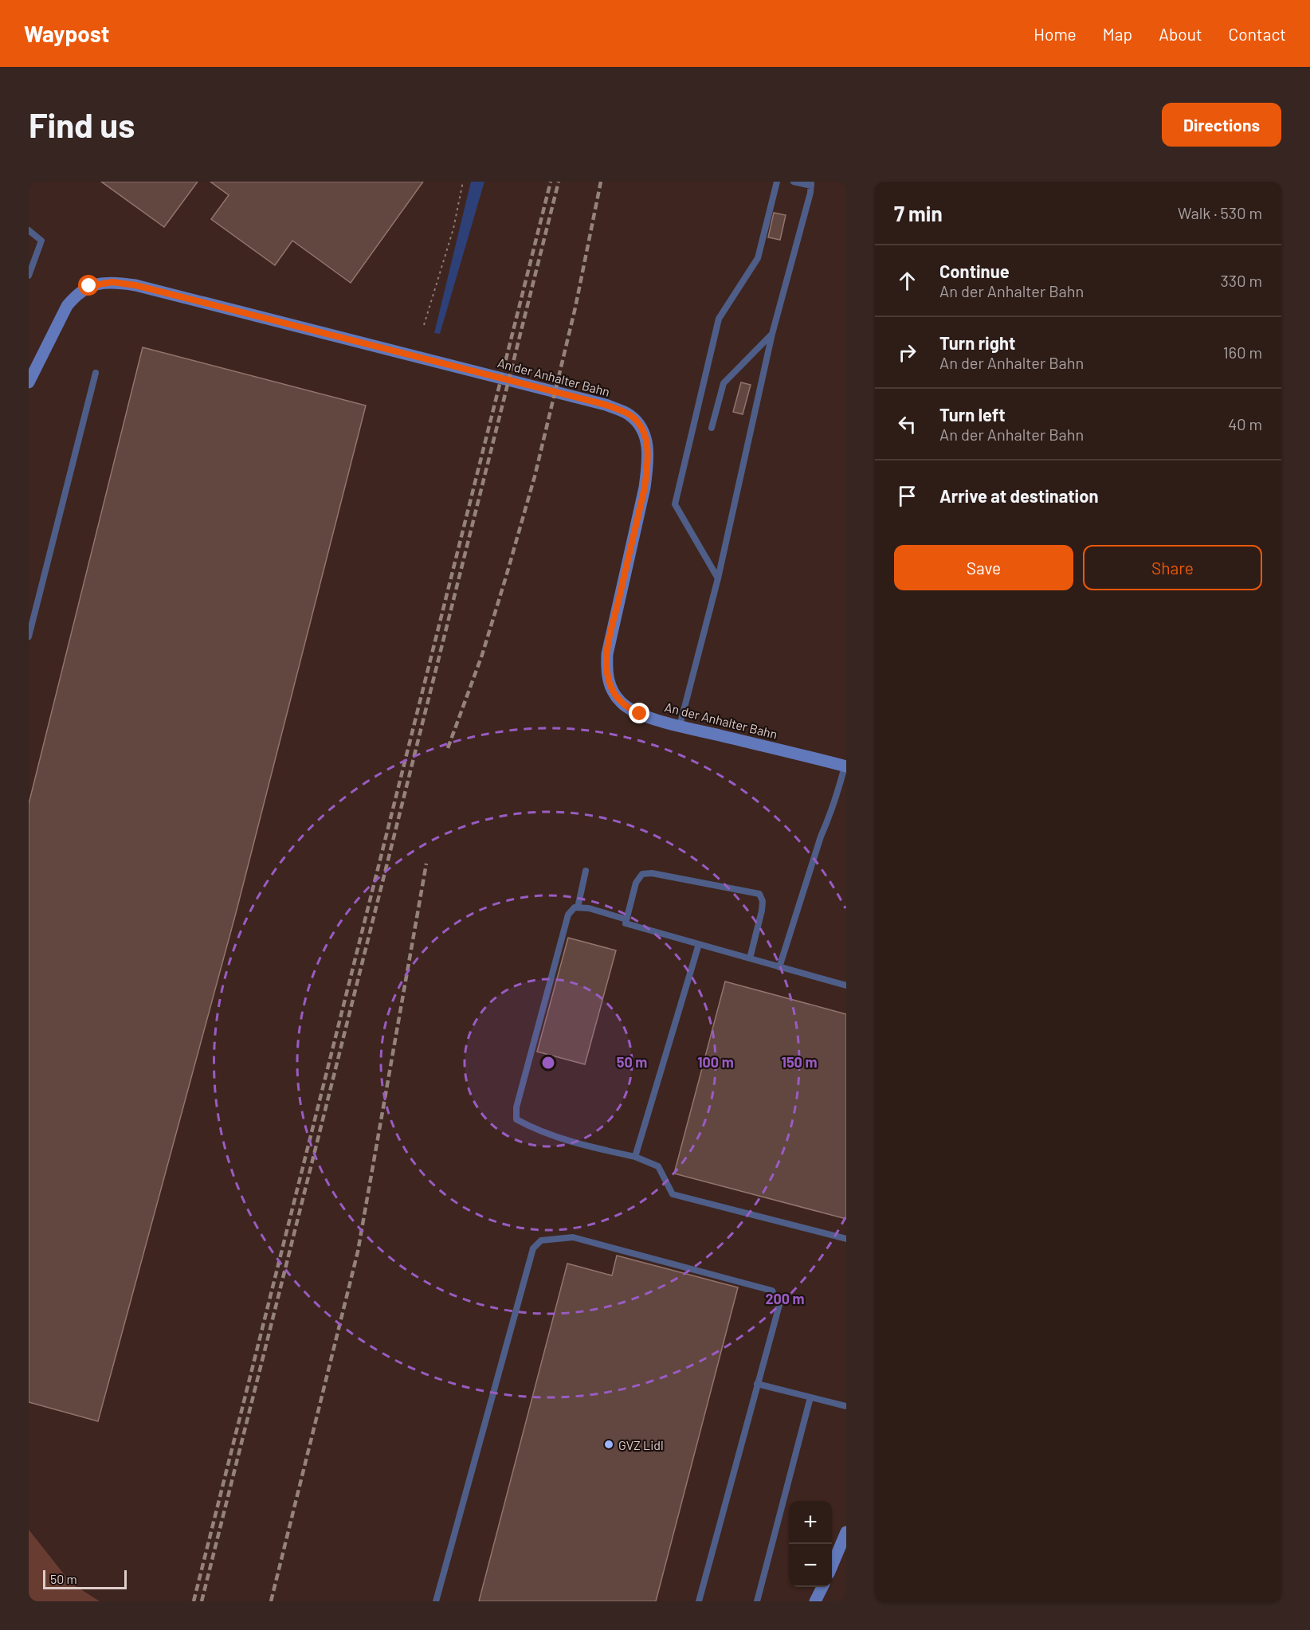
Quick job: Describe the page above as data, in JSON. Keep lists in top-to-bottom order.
{
  "streets": {
    "street": ["An der Anhalter Bahn"]
  },
  "places": ["GVZ Lidl"],
  "scale_bar": "50 m",
  "page": {
    "header": "Waypost",
    "nav": [
      "Home",
      "Map",
      "About",
      "Contact"
    ],
    "buttons": [
      "Directions",
      ["Save", "Share"]
    ],
    "title": "Find us",
    "heading": ["7 min", "Walk · 530 m"],
    "list": [
      ["Continue", "An der Anhalter Bahn", "330 m"],
      ["Turn right", "An der Anhalter Bahn", "160 m"],
      ["Turn left", "An der Anhalter Bahn", "40 m"],
      "Arrive at destination"
    ],
    "map_buttons": ["+", "−"],
    "scale": "50 m"
  },
  "rings": [
    "50 m",
    "100 m",
    "150 m",
    "200 m"
  ]
}
